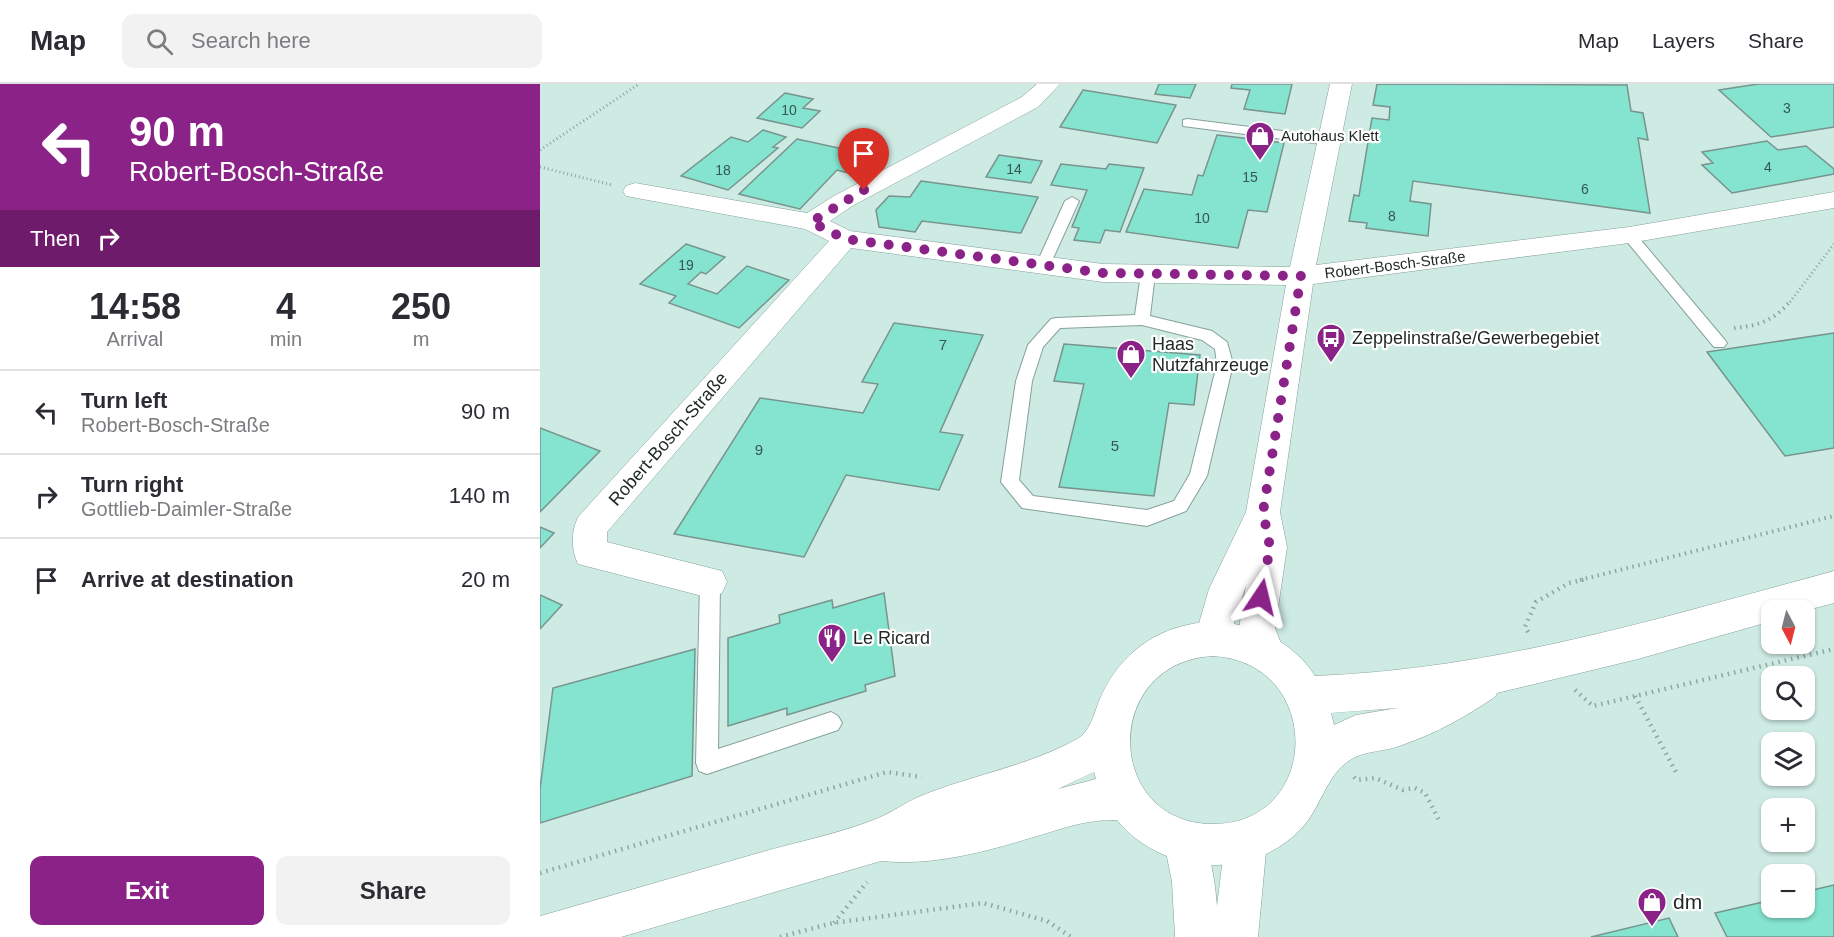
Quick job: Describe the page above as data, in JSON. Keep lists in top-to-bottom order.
{
  "streets": {
    "street": ["Robert-Bosch-Straße"]
  },
  "places": {
    "shop": ["Autohaus Klett", "Haas Nutzfahrzeuge", "dm"],
    "bus stop": ["Zeppelinstraße/Gewerbegebiet"],
    "restaurant": ["Le Ricard"]
  },
  "house_numbers": [
    "3",
    "10",
    "4",
    "14",
    "18",
    "15",
    "6",
    "8",
    "10",
    "19",
    "7",
    "5",
    "9"
  ],
  "north": "bottom",
  "page": {
    "header": "Map",
    "search": "Search here",
    "nav": ["Map", "Layers", "Share"],
    "turn": ["90 m", "Robert-Bosch-Straße"],
    "then": "Then",
    "eta": [
      "14:58",
      "Arrival",
      "4",
      "min",
      "250",
      "m"
    ],
    "list": [
      {
        "name": "Turn left",
        "note": "Robert-Bosch-Straße",
        "value": "90 m"
      },
      {
        "name": "Turn right",
        "note": "Gottlieb-Daimler-Straße",
        "value": "140 m"
      },
      {
        "name": "Arrive at destination",
        "value": "20 m"
      }
    ],
    "map_buttons": ["+", "−"],
    "buttons": ["Exit", "Share"]
  }
}
